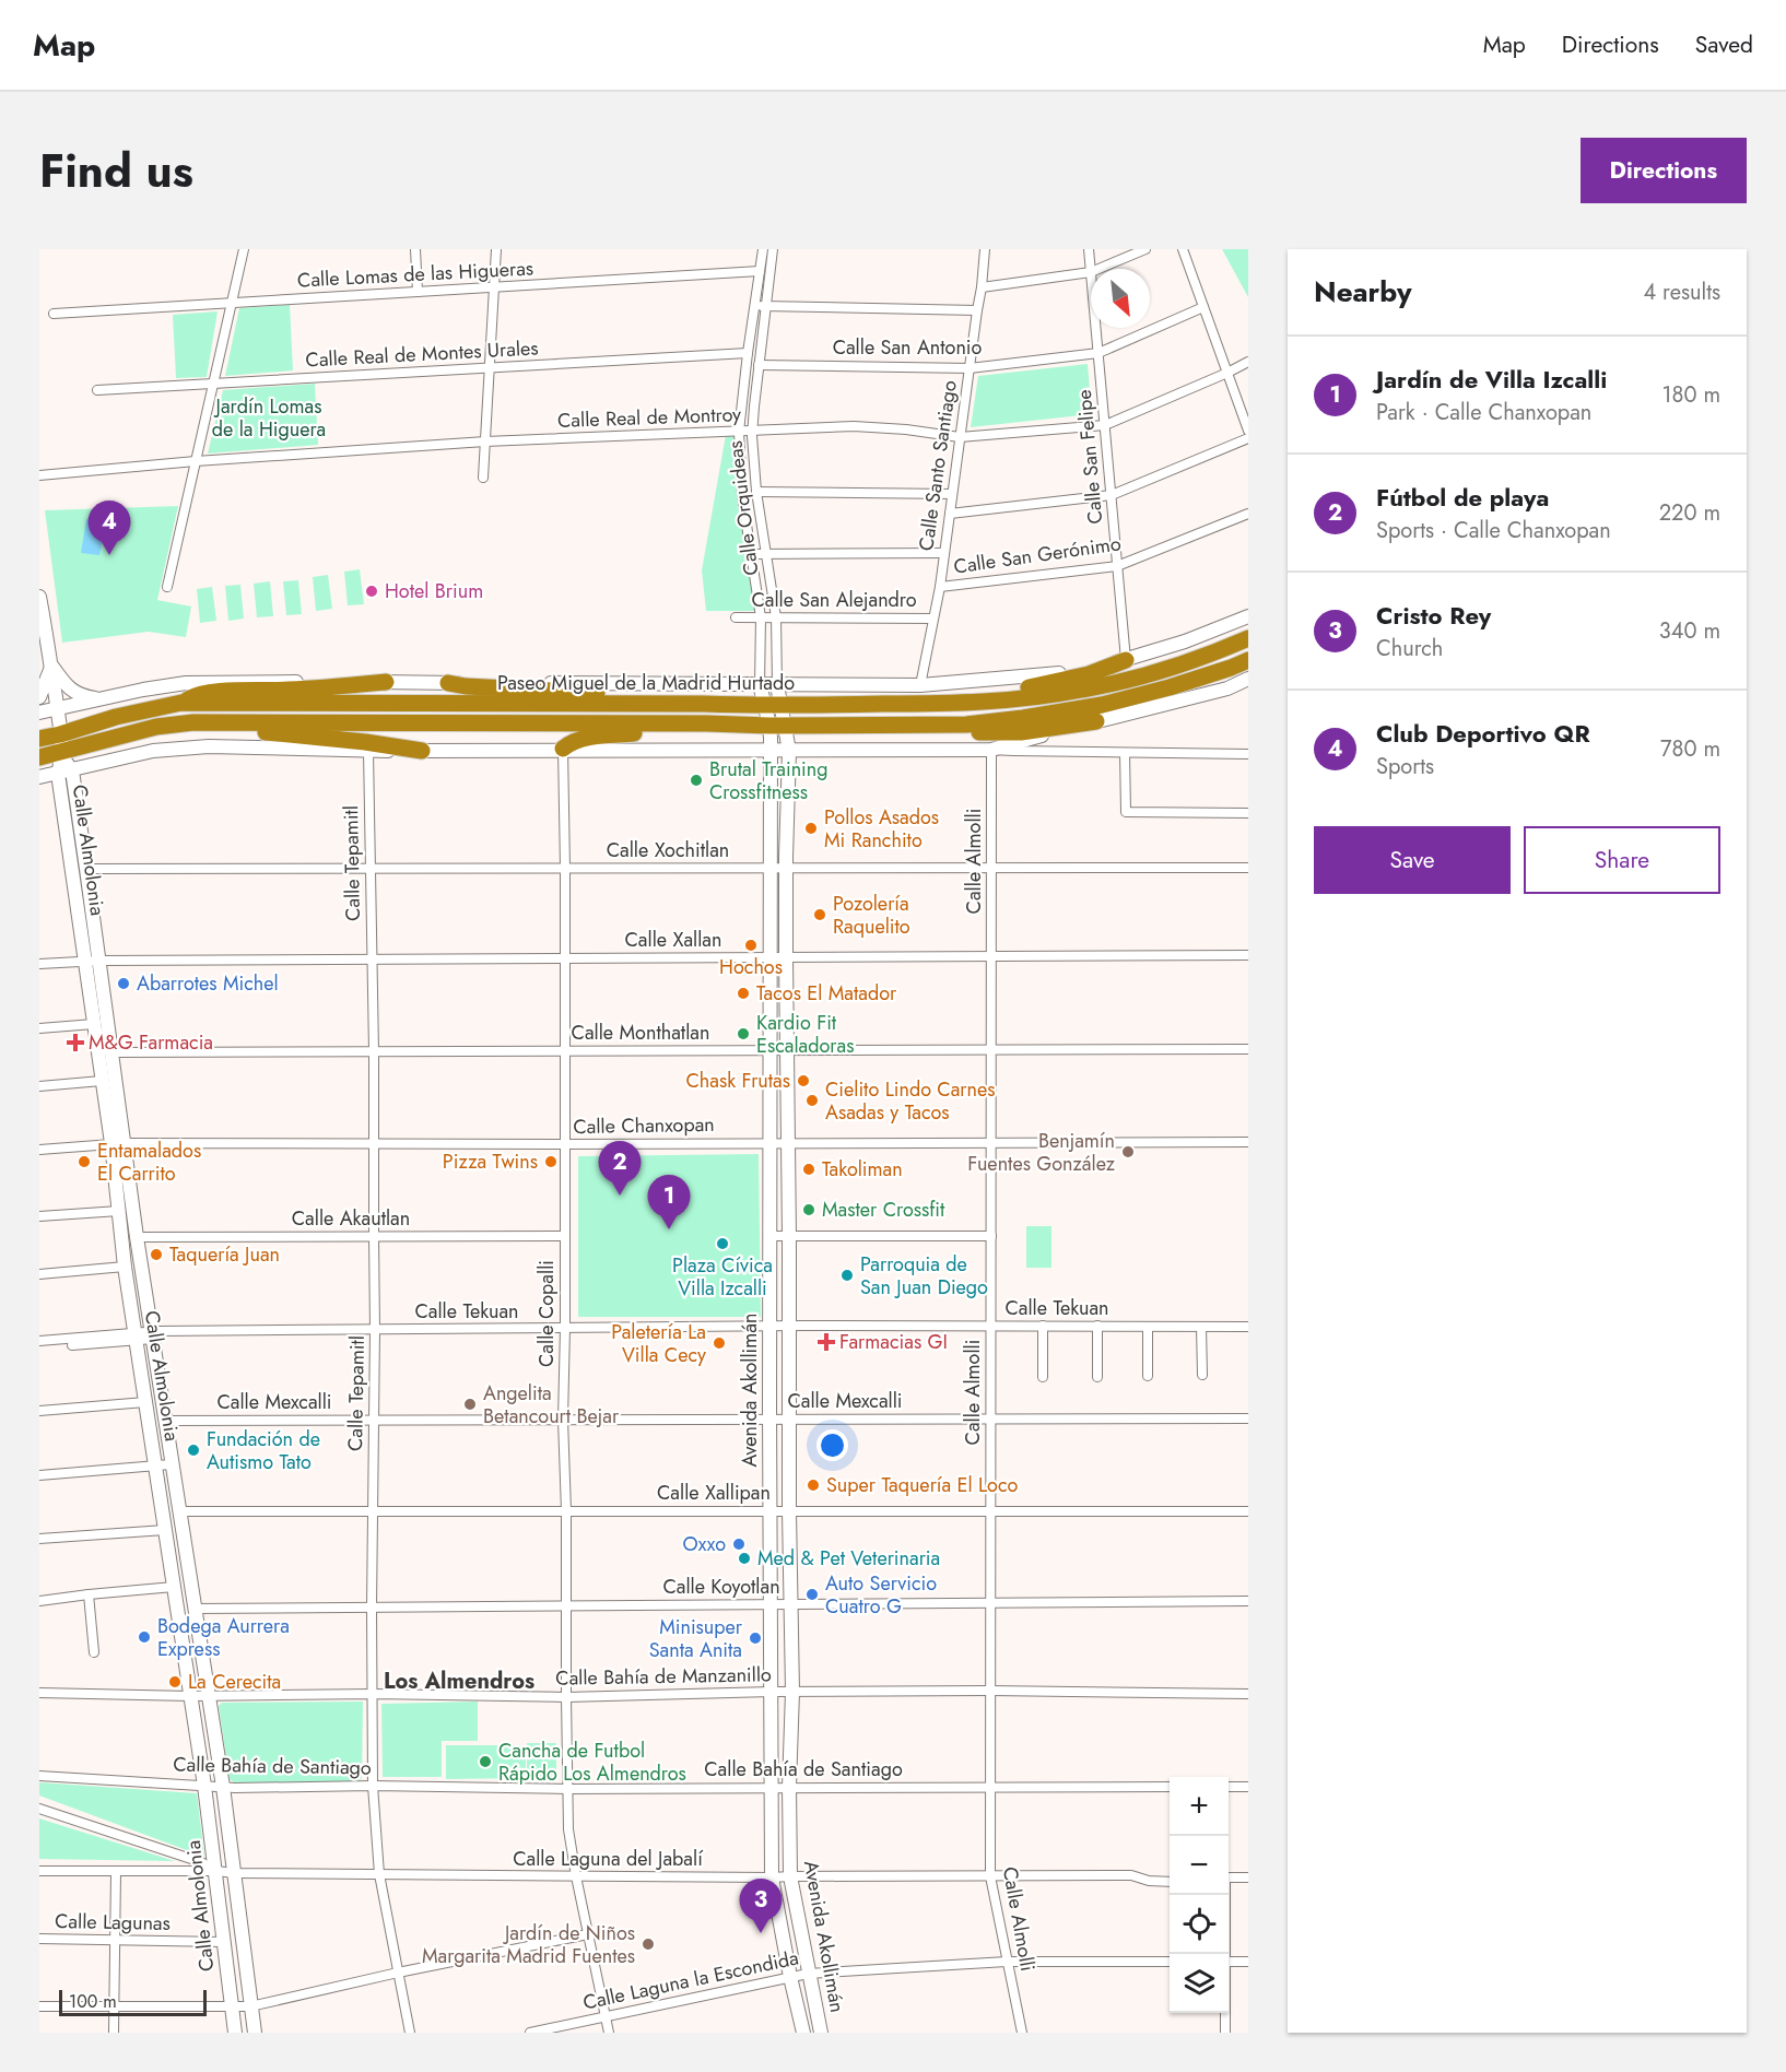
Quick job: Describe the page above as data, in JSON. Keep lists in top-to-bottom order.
{
  "streets": {
    "highway": ["Paseo Miguel de la Madrid Hurtado"],
    "street": [
      "Calle Lomas de las Higueras",
      "Calle San Antonio",
      "Calle Real de Montes Urales",
      "Calle Real de Montroy",
      "Calle San Felipe",
      "Calle Santo Santiago",
      "Calle Orquideas",
      "Calle San Gerónimo",
      "Calle San Alejandro",
      "Calle Almolonia",
      "Calle Xochitlan",
      "Calle Almolli",
      "Calle Tepamitl",
      "Calle Xallan",
      "Calle Monthatlan",
      "Calle Chanxopan",
      "Calle Akautlan",
      "Calle Tekuan",
      "Calle Copalli",
      "Avenida Akollimán",
      "Calle Mexcalli",
      "Calle Xallipan",
      "Calle Koyotlan",
      "Calle Bahía de Manzanillo",
      "Calle Bahía de Santiago",
      "Calle Laguna del Jabalí",
      "Calle Lagunas",
      "Calle Laguna la Escondida"
    ]
  },
  "crossings": [
    ["Calle Lomas de las Higueras", "Calle Orquideas"],
    ["Calle San Antonio", "Calle San Felipe"],
    ["Calle San Antonio", "Calle Santo Santiago"],
    ["Calle San Antonio", "Calle Orquideas"],
    ["Calle Real de Montes Urales", "Calle Orquideas"],
    ["Calle Real de Montroy", "Calle San Felipe"],
    ["Calle Real de Montroy", "Calle Santo Santiago"],
    ["Calle Real de Montroy", "Calle Orquideas"],
    ["Calle San Felipe", "Calle San Gerónimo"],
    ["Calle Santo Santiago", "Calle San Gerónimo"],
    ["Calle Santo Santiago", "Calle San Alejandro"],
    ["Calle Orquideas", "Calle San Alejandro"],
    ["Calle Orquideas", "Avenida Akollimán"],
    ["Paseo Miguel de la Madrid Hurtado", "Calle Almolonia"],
    ["Paseo Miguel de la Madrid Hurtado", "Avenida Akollimán"],
    ["Calle Almolonia", "Calle Xochitlan"],
    ["Calle Almolonia", "Calle Xallan"],
    ["Calle Almolonia", "Calle Monthatlan"],
    ["Calle Almolonia", "Calle Chanxopan"],
    ["Calle Almolonia", "Calle Akautlan"],
    ["Calle Almolonia", "Calle Tekuan"],
    ["Calle Almolonia", "Calle Mexcalli"],
    ["Calle Almolonia", "Calle Xallipan"],
    ["Calle Almolonia", "Calle Koyotlan"],
    ["Calle Almolonia", "Calle Bahía de Manzanillo"],
    ["Calle Almolonia", "Calle Bahía de Santiago"],
    ["Calle Almolonia", "Calle Laguna del Jabalí"],
    ["Calle Almolonia", "Calle Lagunas"],
    ["Calle Xochitlan", "Calle Almolli"],
    ["Calle Xochitlan", "Calle Tepamitl"],
    ["Calle Xochitlan", "Calle Copalli"],
    ["Calle Xochitlan", "Avenida Akollimán"],
    ["Calle Almolli", "Calle Xallan"],
    ["Calle Almolli", "Calle Monthatlan"],
    ["Calle Almolli", "Calle Chanxopan"],
    ["Calle Almolli", "Calle Tekuan"],
    ["Calle Almolli", "Calle Mexcalli"],
    ["Calle Almolli", "Calle Xallipan"],
    ["Calle Almolli", "Calle Koyotlan"],
    ["Calle Almolli", "Calle Bahía de Manzanillo"],
    ["Calle Almolli", "Calle Bahía de Santiago"],
    ["Calle Almolli", "Calle Laguna del Jabalí"],
    ["Calle Almolli", "Calle Laguna la Escondida"],
    ["Calle Tepamitl", "Calle Xallan"],
    ["Calle Tepamitl", "Calle Monthatlan"],
    ["Calle Tepamitl", "Calle Chanxopan"],
    ["Calle Tepamitl", "Calle Akautlan"],
    ["Calle Tepamitl", "Calle Tekuan"],
    ["Calle Tepamitl", "Calle Mexcalli"],
    ["Calle Tepamitl", "Calle Xallipan"],
    ["Calle Tepamitl", "Calle Koyotlan"],
    ["Calle Tepamitl", "Calle Bahía de Manzanillo"],
    ["Calle Tepamitl", "Calle Bahía de Santiago"],
    ["Calle Tepamitl", "Calle Laguna del Jabalí"],
    ["Calle Xallan", "Calle Copalli"],
    ["Calle Xallan", "Avenida Akollimán"],
    ["Calle Monthatlan", "Calle Copalli"],
    ["Calle Monthatlan", "Avenida Akollimán"],
    ["Calle Chanxopan", "Calle Copalli"],
    ["Calle Chanxopan", "Avenida Akollimán"],
    ["Calle Akautlan", "Calle Copalli"],
    ["Calle Tekuan", "Calle Copalli"],
    ["Calle Tekuan", "Avenida Akollimán"],
    ["Calle Copalli", "Calle Mexcalli"],
    ["Calle Copalli", "Calle Xallipan"],
    ["Calle Copalli", "Calle Koyotlan"],
    ["Calle Copalli", "Calle Bahía de Manzanillo"],
    ["Calle Copalli", "Calle Bahía de Santiago"],
    ["Calle Copalli", "Calle Laguna del Jabalí"],
    ["Calle Copalli", "Calle Laguna la Escondida"],
    ["Avenida Akollimán", "Calle Mexcalli"],
    ["Avenida Akollimán", "Calle Xallipan"],
    ["Avenida Akollimán", "Calle Koyotlan"],
    ["Avenida Akollimán", "Calle Bahía de Manzanillo"],
    ["Avenida Akollimán", "Calle Bahía de Santiago"],
    ["Avenida Akollimán", "Calle Laguna del Jabalí"],
    ["Avenida Akollimán", "Calle Laguna la Escondida"]
  ],
  "districts": ["Los Almendros"],
  "parks": ["Jardín Lomas de la Higuera"],
  "places": {
    "other": [
      "Hotel Brium",
      "Brutal Training Crossfitness",
      "Pollos Asados Mi Ranchito",
      "Pozolería Raquelito",
      "Hochos",
      "Abarrotes Michel",
      "Tacos El Matador",
      "Kardio Fit Escaladoras",
      "Chask Frutas",
      "Cielito Lindo Carnes Asadas y Tacos",
      "Benjamín Fuentes González",
      "Entamalados El Carrito",
      "Pizza Twins",
      "Takoliman",
      "Master Crossfit",
      "Plaza Cívica Villa Izcalli",
      "Taquería Juan",
      "Parroquia de San Juan Diego",
      "Paletería La Villa Cecy",
      "Angelita Betancourt Bejar",
      "Fundación de Autismo Tato",
      "Super Taquería El Loco",
      "Oxxo",
      "Med & Pet Veterinaria",
      "Auto Servicio Cuatro G",
      "Bodega Aurrera Express",
      "Minisuper Santa Anita",
      "La Cerecita",
      "Cancha de Futbol Rápido Los Almendros",
      "Jardín de Niños Margarita Madrid Fuentes"
    ],
    "health": ["M&G Farmacia", "Farmacias GI"]
  },
  "scale_bar": "100 m",
  "north": "bottom right",
  "page": {
    "header": "Map",
    "nav": ["Map", "Directions", "Saved"],
    "title": "Find us",
    "buttons": [
      "Directions",
      ["Save", "Share"]
    ],
    "heading": ["Nearby", "4 results"],
    "list": [
      {
        "mark": "1",
        "name": "Jardín de Villa Izcalli",
        "note": "Park · Calle Chanxopan",
        "value": "180 m"
      },
      {
        "mark": "2",
        "name": "Fútbol de playa",
        "note": "Sports · Calle Chanxopan",
        "value": "220 m"
      },
      {
        "mark": "3",
        "name": "Cristo Rey",
        "note": "Church",
        "value": "340 m"
      },
      {
        "mark": "4",
        "name": "Club Deportivo QR",
        "note": "Sports",
        "value": "780 m"
      }
    ],
    "pins": [
      "4",
      "2",
      "1",
      "3"
    ],
    "map_buttons": ["+", "−"],
    "scale": "100 m"
  }
}
